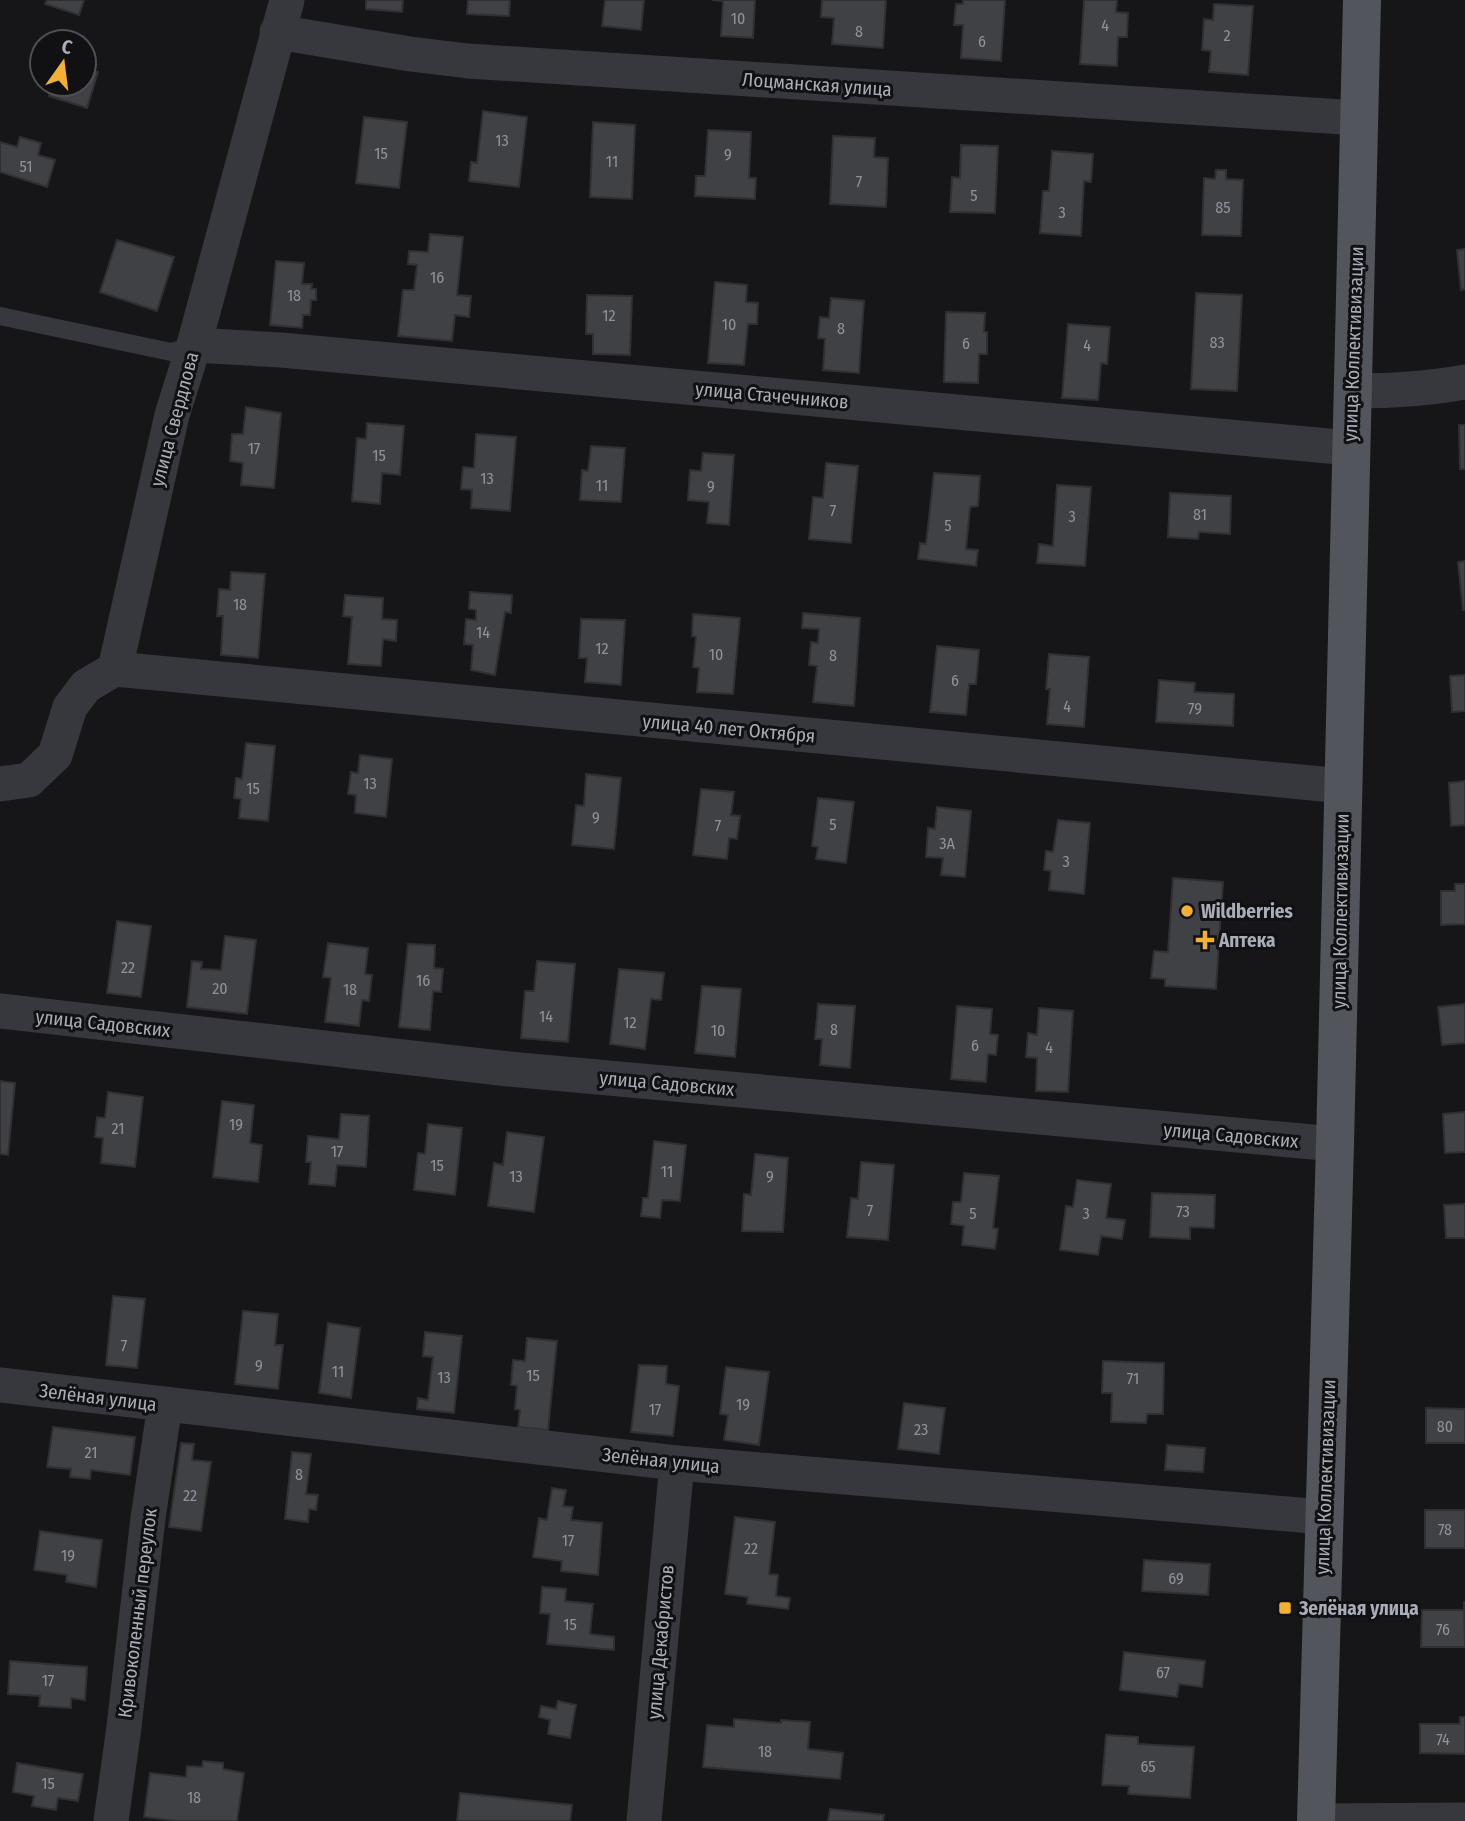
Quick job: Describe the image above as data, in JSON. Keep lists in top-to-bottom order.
{
  "streets": {
    "main road": ["улица Коллективизации"],
    "street": [
      "Лоцманская улица",
      "улица Стачечников",
      "улица Свердлова",
      "улица 40 лет Октября",
      "улица Садовских",
      "Зелёная улица",
      "Кривоколенный переулок",
      "улица Декабристов"
    ]
  },
  "crossings": [
    ["Лоцманская улица", "улица Коллективизации"],
    ["Лоцманская улица", "улица Свердлова"],
    ["улица Коллективизации", "улица Стачечников"],
    ["улица Коллективизации", "улица 40 лет Октября"],
    ["улица Коллективизации", "улица Садовских"],
    ["улица Коллективизации", "Зелёная улица"],
    ["улица Стачечников", "улица Свердлова"],
    ["улица Свердлова", "улица 40 лет Октября"],
    ["Зелёная улица", "Кривоколенный переулок"],
    ["Зелёная улица", "улица Декабристов"]
  ],
  "places": {
    "other": ["Wildberries"],
    "health": ["Аптека"],
    "transit": ["Зелёная улица"]
  },
  "house_numbers": [
    "10",
    "4",
    "8",
    "2",
    "6",
    "13",
    "15",
    "9",
    "11",
    "51",
    "7",
    "5",
    "85",
    "3",
    "16",
    "18",
    "12",
    "10",
    "8",
    "83",
    "6",
    "4",
    "17",
    "15",
    "13",
    "11",
    "9",
    "7",
    "81",
    "3",
    "5",
    "18",
    "14",
    "12",
    "10",
    "8",
    "6",
    "4",
    "79",
    "13",
    "15",
    "9",
    "5",
    "7",
    "3А",
    "3",
    "22",
    "16",
    "20",
    "18",
    "14",
    "12",
    "8",
    "10",
    "6",
    "4",
    "19",
    "21",
    "17",
    "15",
    "11",
    "13",
    "9",
    "7",
    "73",
    "5",
    "3",
    "7",
    "9",
    "11",
    "15",
    "13",
    "71",
    "19",
    "17",
    "80",
    "23",
    "21",
    "8",
    "22",
    "78",
    "17",
    "22",
    "19",
    "69",
    "15",
    "76",
    "67",
    "17",
    "74",
    "18",
    "65",
    "15",
    "18"
  ],
  "north": "top"
}
